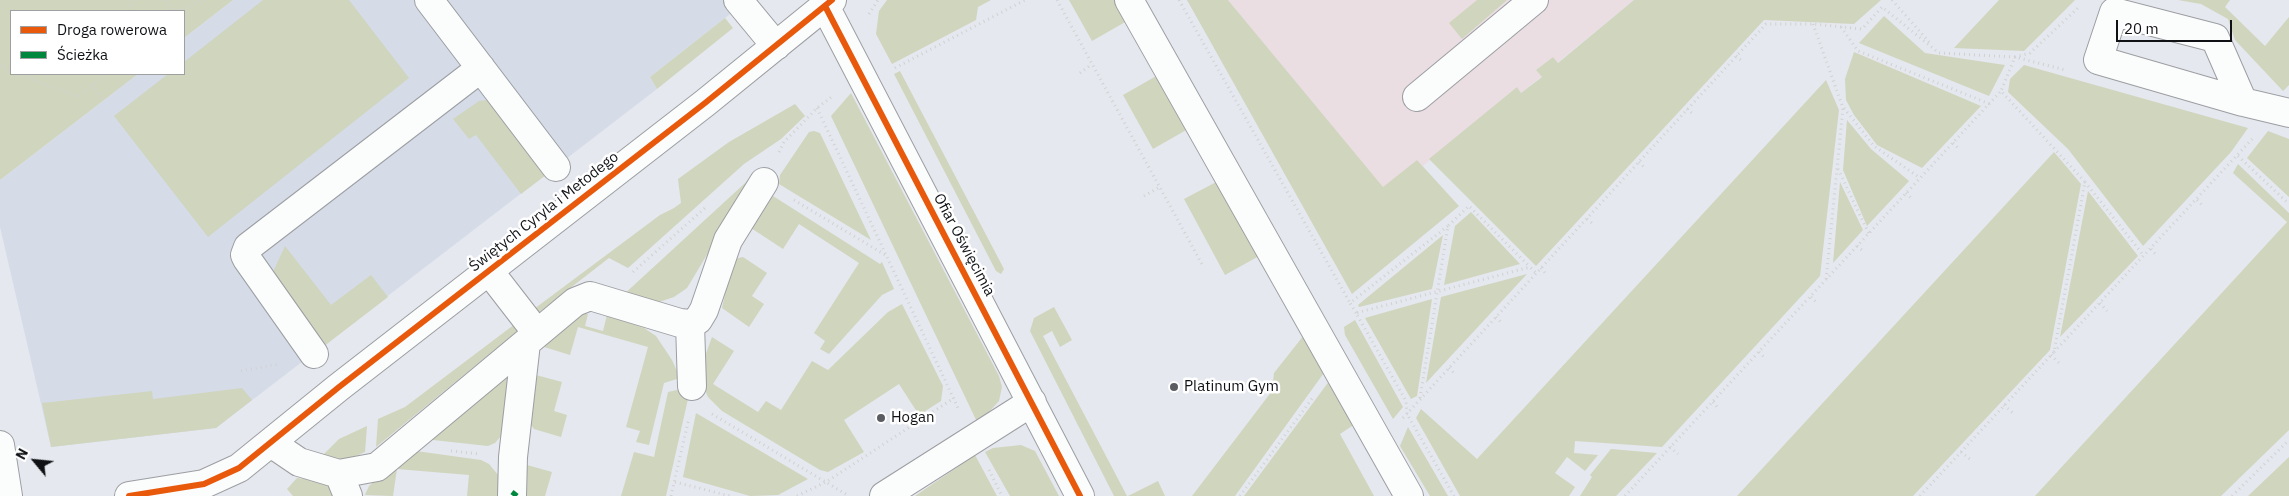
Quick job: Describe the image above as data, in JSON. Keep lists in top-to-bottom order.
{
  "streets": {
    "street": ["Świętych Cyryla i Metodego", "Ofiar Oświęcimia"]
  },
  "crossings": [
    ["Świętych Cyryla i Metodego", "Ofiar Oświęcimia"]
  ],
  "places": ["Platinum Gym", "Hogan"],
  "legend": ["Droga rowerowa", "Ścieżka"],
  "scale_bar": "20 m",
  "north": "top left"
}
